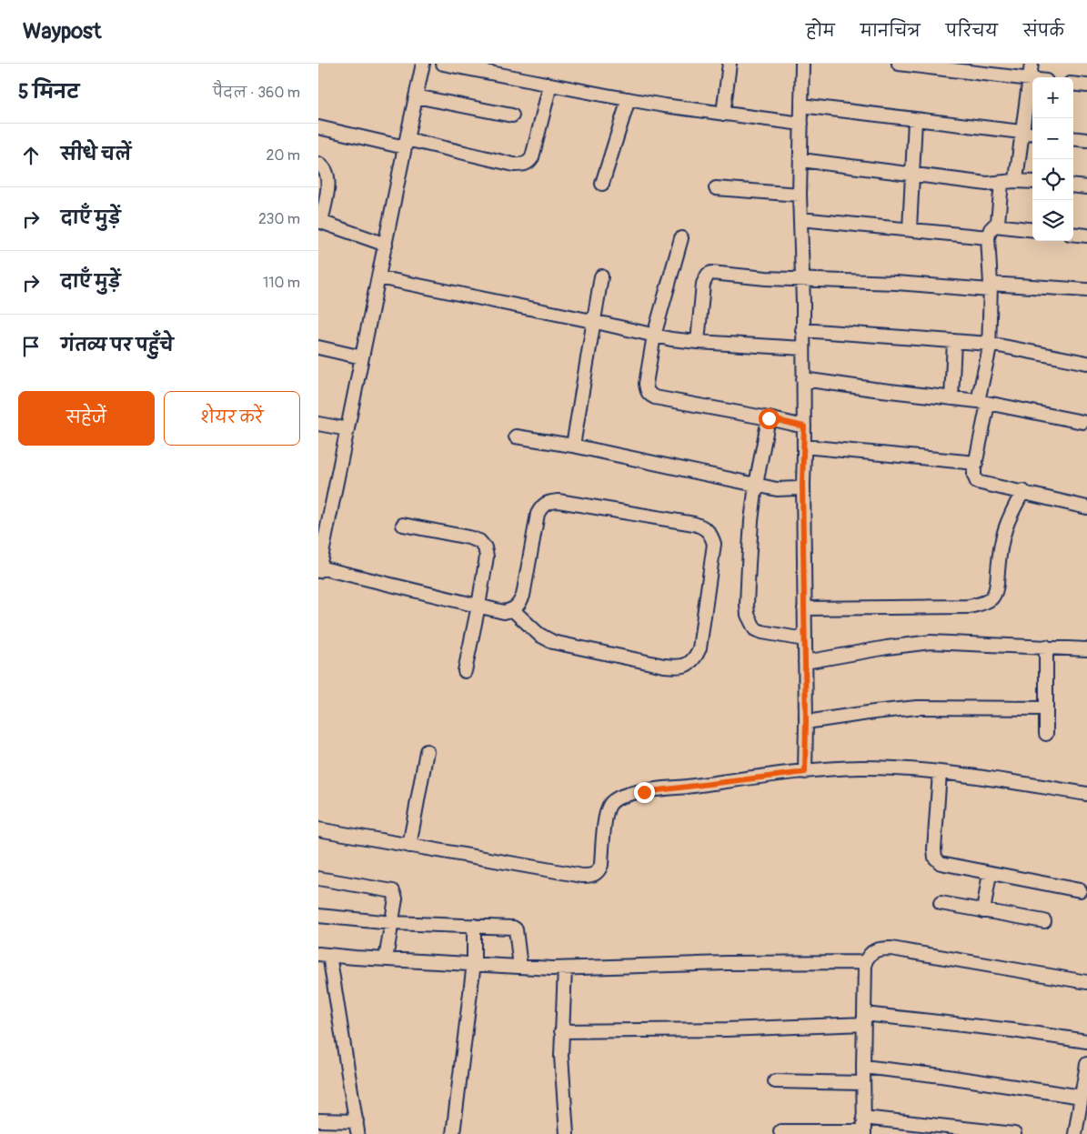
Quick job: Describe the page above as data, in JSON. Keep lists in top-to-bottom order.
{
  "page": {
    "header": "Waypost",
    "nav": [
      "होम",
      "मानचित्र",
      "परिचय",
      "संपर्क"
    ],
    "heading": ["5 मिनट", "पैदल · 360 m"],
    "map_buttons": ["+", "−"],
    "list": [
      ["सीधे चलें", "20 m"],
      ["दाएँ मुड़ें", "230 m"],
      ["दाएँ मुड़ें", "110 m"],
      "गंतव्य पर पहुँचे"
    ],
    "buttons": ["सहेजें", "शेयर करें"]
  }
}
